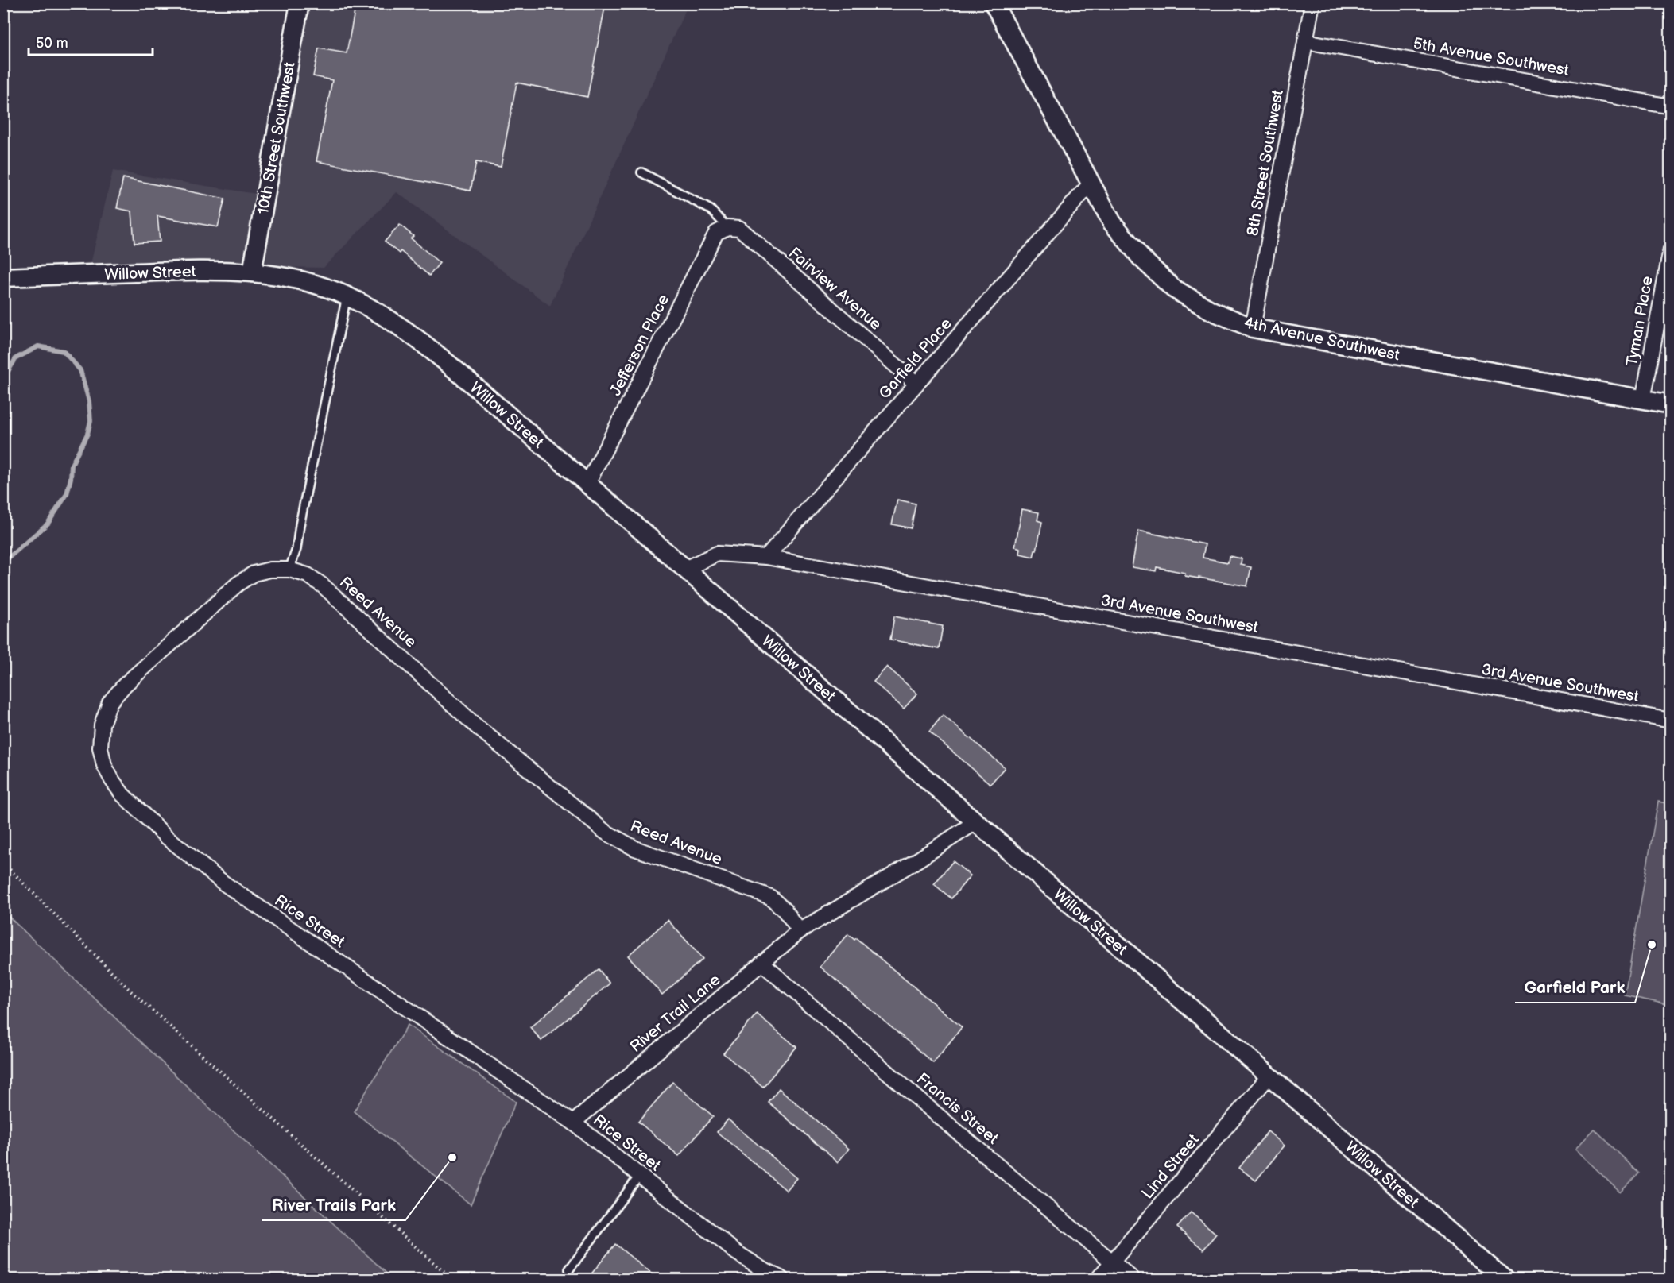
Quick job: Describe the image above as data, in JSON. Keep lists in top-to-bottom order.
{
  "streets": {
    "street": [
      "5th Avenue Southwest",
      "10th Street Southwest",
      "8th Street Southwest",
      "Willow Street",
      "Fairview Avenue",
      "Tyman Place",
      "4th Avenue Southwest",
      "Jefferson Place",
      "Garfield Place",
      "Reed Avenue",
      "3rd Avenue Southwest",
      "Rice Street",
      "River Trail Lane",
      "Francis Street",
      "Lind Street"
    ]
  },
  "crossings": [
    ["5th Avenue Southwest", "8th Street Southwest"],
    ["10th Street Southwest", "Willow Street"],
    ["8th Street Southwest", "4th Avenue Southwest"],
    ["Willow Street", "Jefferson Place"],
    ["Willow Street", "3rd Avenue Southwest"],
    ["Willow Street", "Lind Street"],
    ["Fairview Avenue", "Jefferson Place"],
    ["Fairview Avenue", "Garfield Place"],
    ["Tyman Place", "4th Avenue Southwest"],
    ["4th Avenue Southwest", "Garfield Place"],
    ["Garfield Place", "3rd Avenue Southwest"],
    ["Reed Avenue", "Rice Street"],
    ["Reed Avenue", "River Trail Lane"],
    ["Rice Street", "River Trail Lane"],
    ["River Trail Lane", "Francis Street"],
    ["Francis Street", "Lind Street"]
  ],
  "places": ["Garfield Park", "River Trails Park"],
  "scale_bar": "50 m"
}
